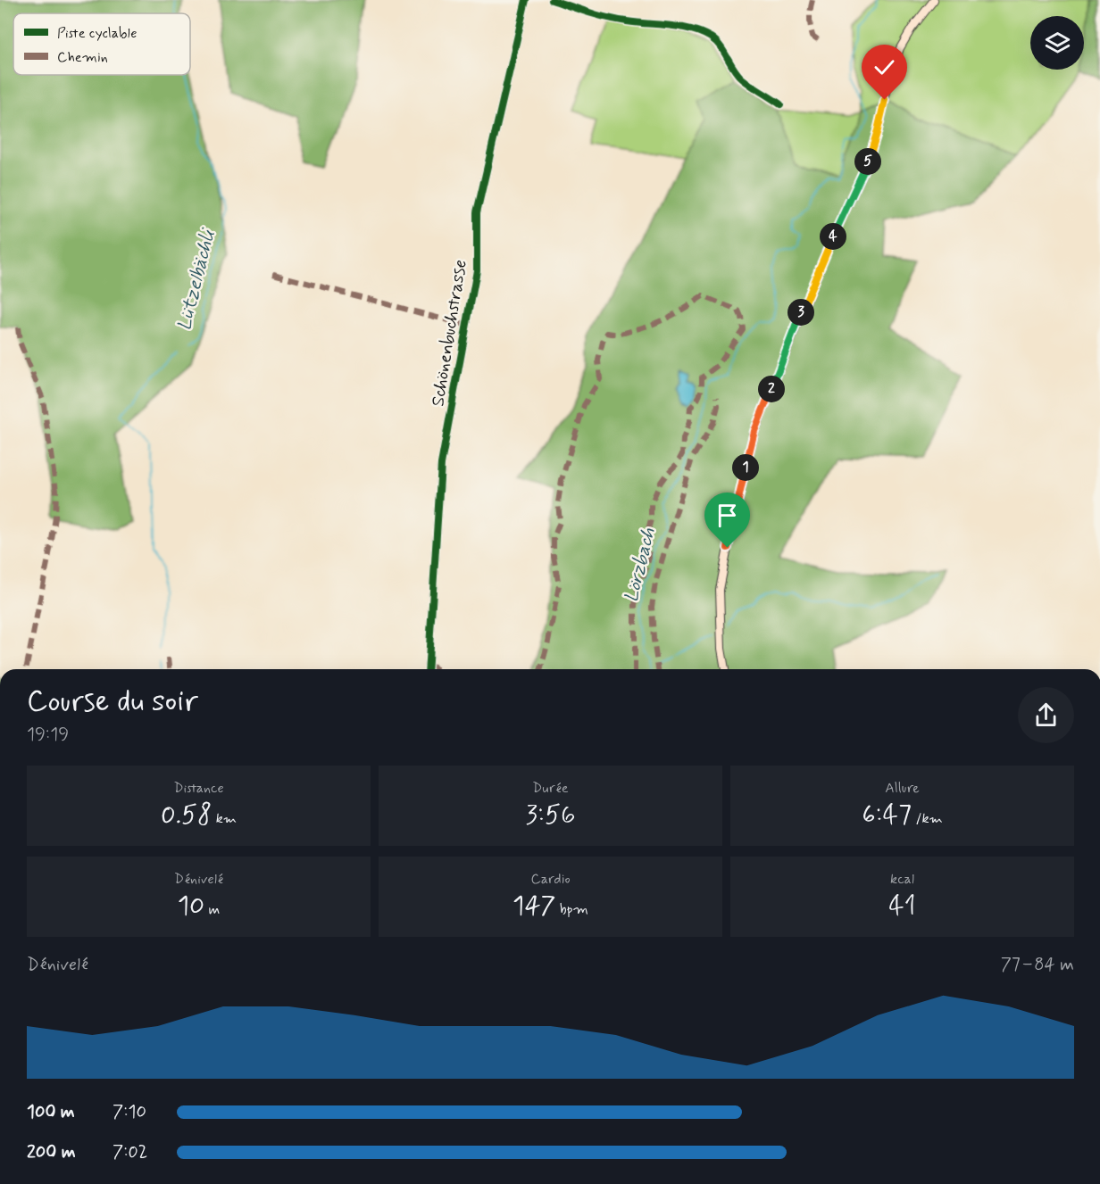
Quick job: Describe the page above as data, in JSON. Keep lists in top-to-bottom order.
{
  "streets": {
    "street": ["Schönenbuchstrasse"]
  },
  "water": ["Lützelbächli", "Lörzbach"],
  "legend": ["Piste cyclable", "Chemin"],
  "page": {
    "pins": [
      "5",
      "4",
      "3",
      "2",
      "1"
    ],
    "heading": ["Course du soir", "19:19"],
    "stats": [
      ["Distance", "0.58 km"],
      ["Durée", "3:56"],
      ["Allure", "6:47 /km"],
      ["Dénivelé", "10 m"],
      ["Cardio", "147 bpm"],
      ["kcal", "41"]
    ],
    "chart": ["Dénivelé", "77–84 m"],
    "list": [
      {
        "name": "100 m",
        "note": "7:10"
      },
      {
        "name": "200 m",
        "note": "7:02"
      }
    ]
  }
}
